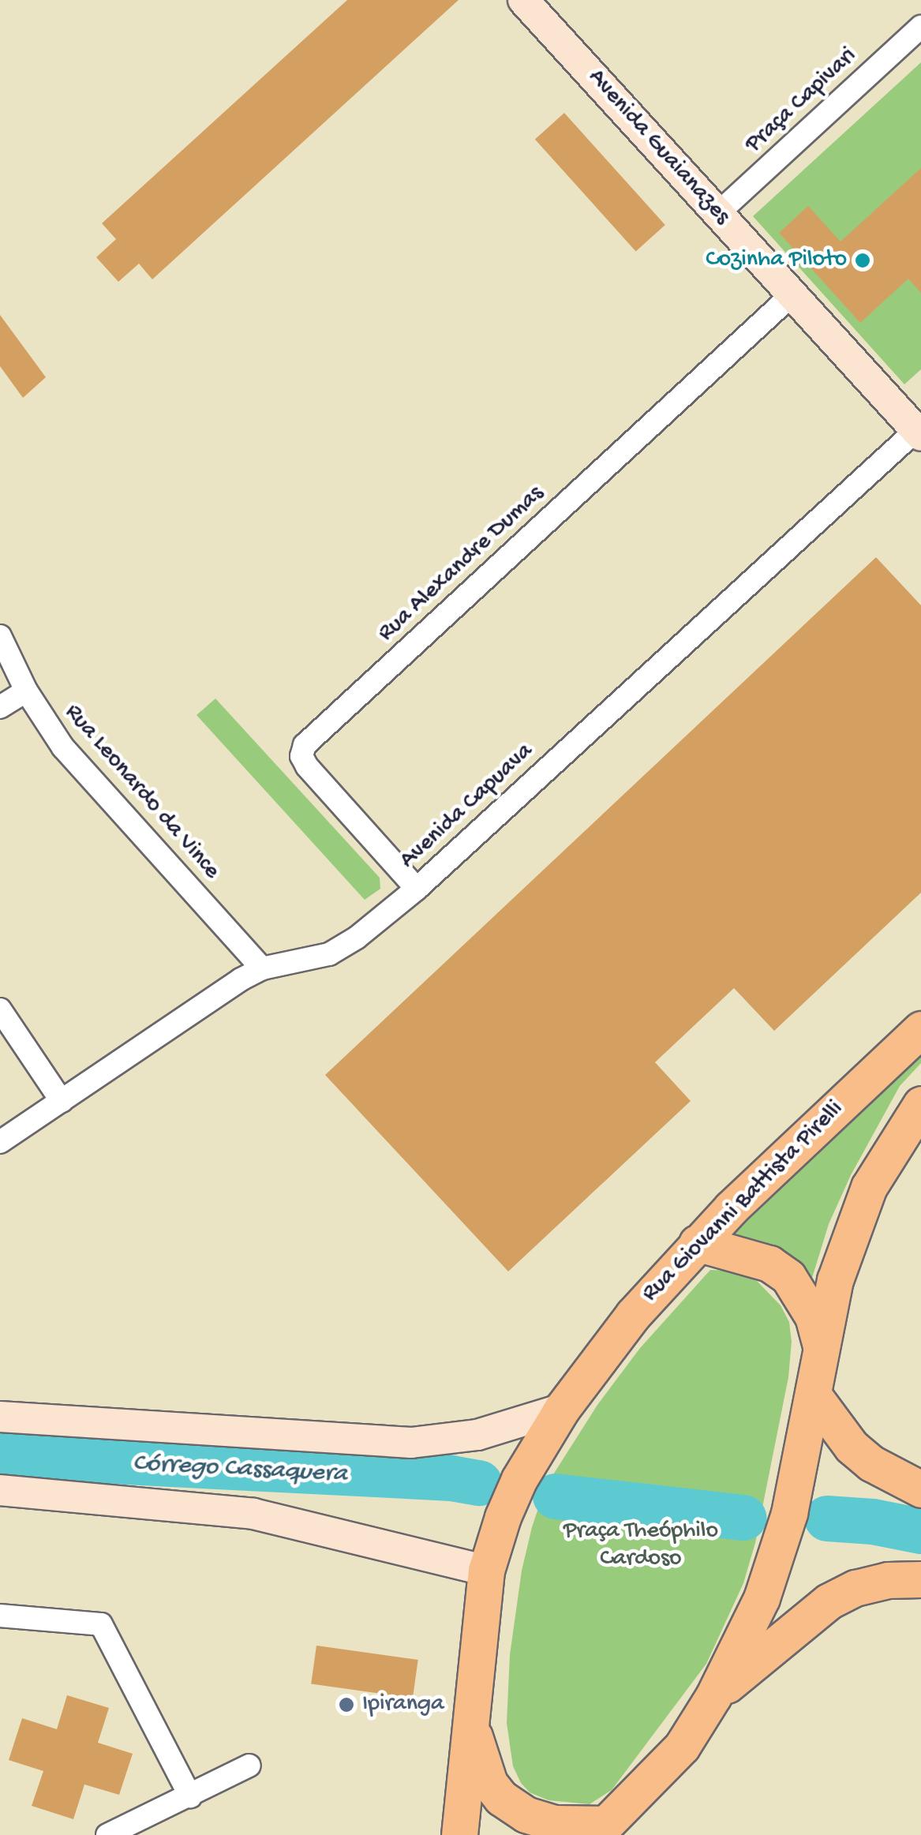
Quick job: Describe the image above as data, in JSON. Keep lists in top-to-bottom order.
{
  "streets": {
    "highway": ["Rua Giovanni Battista Pirelli"],
    "main road": ["Avenida Guaianazes"],
    "street": [
      "Praça Capivari",
      "Rua Alexandre Dumas",
      "Rua Leonardo da Vince",
      "Avenida Capuava"
    ]
  },
  "crossings": [
    ["Praça Capivari", "Avenida Guaianazes"],
    ["Avenida Guaianazes", "Rua Alexandre Dumas"],
    ["Avenida Guaianazes", "Avenida Capuava"],
    ["Rua Alexandre Dumas", "Avenida Capuava"],
    ["Rua Leonardo da Vince", "Avenida Capuava"]
  ],
  "water": ["Córrego Cassaquera"],
  "parks": ["Praça Theóphilo Cardoso"],
  "places": ["Cozinha Piloto", "Ipiranga"]
}
